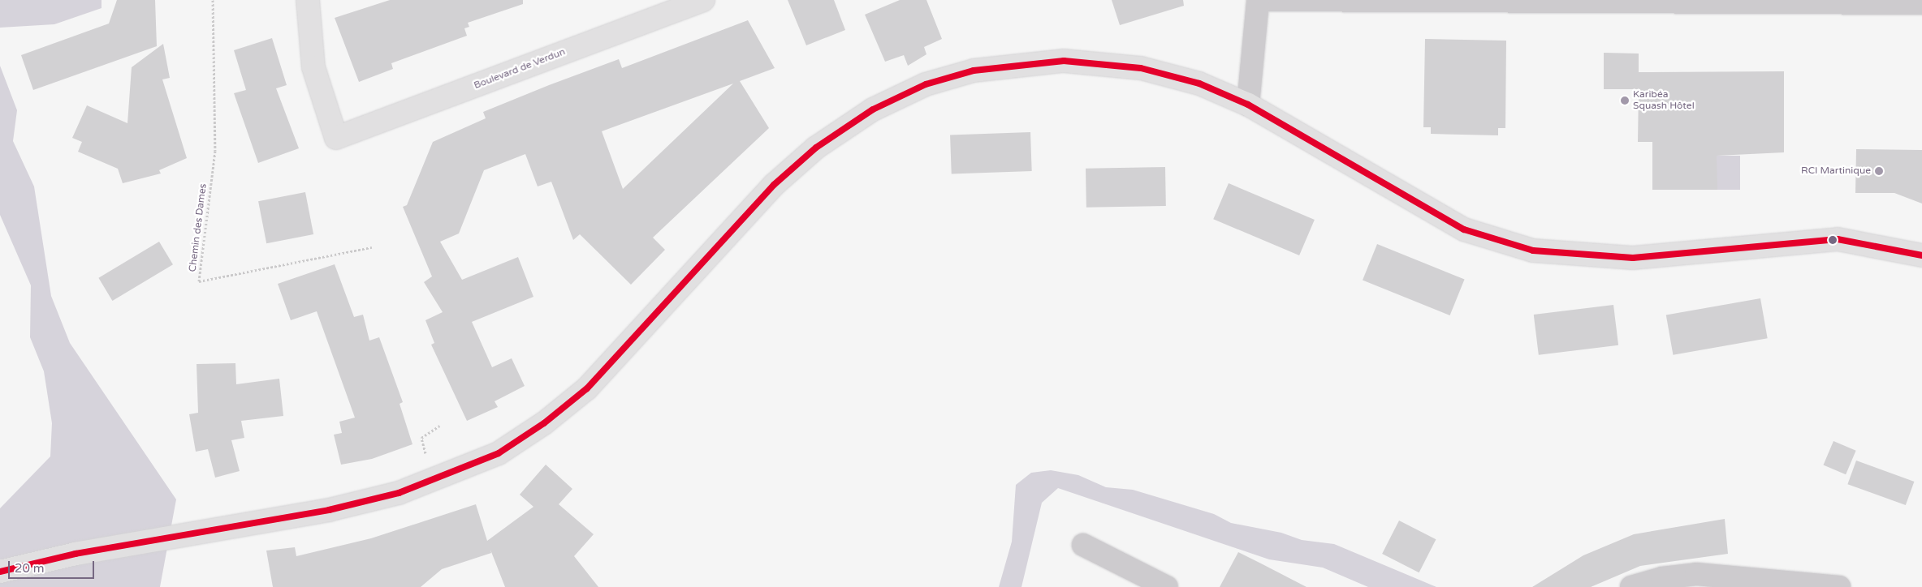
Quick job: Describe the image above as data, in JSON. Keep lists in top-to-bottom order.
{
  "streets": {
    "main road": ["Boulevard de Verdun"],
    "path": ["Chemin des Dames"]
  },
  "places": ["Karibéa Squash Hôtel", "RCI Martinique"],
  "scale_bar": "20 m"
}
